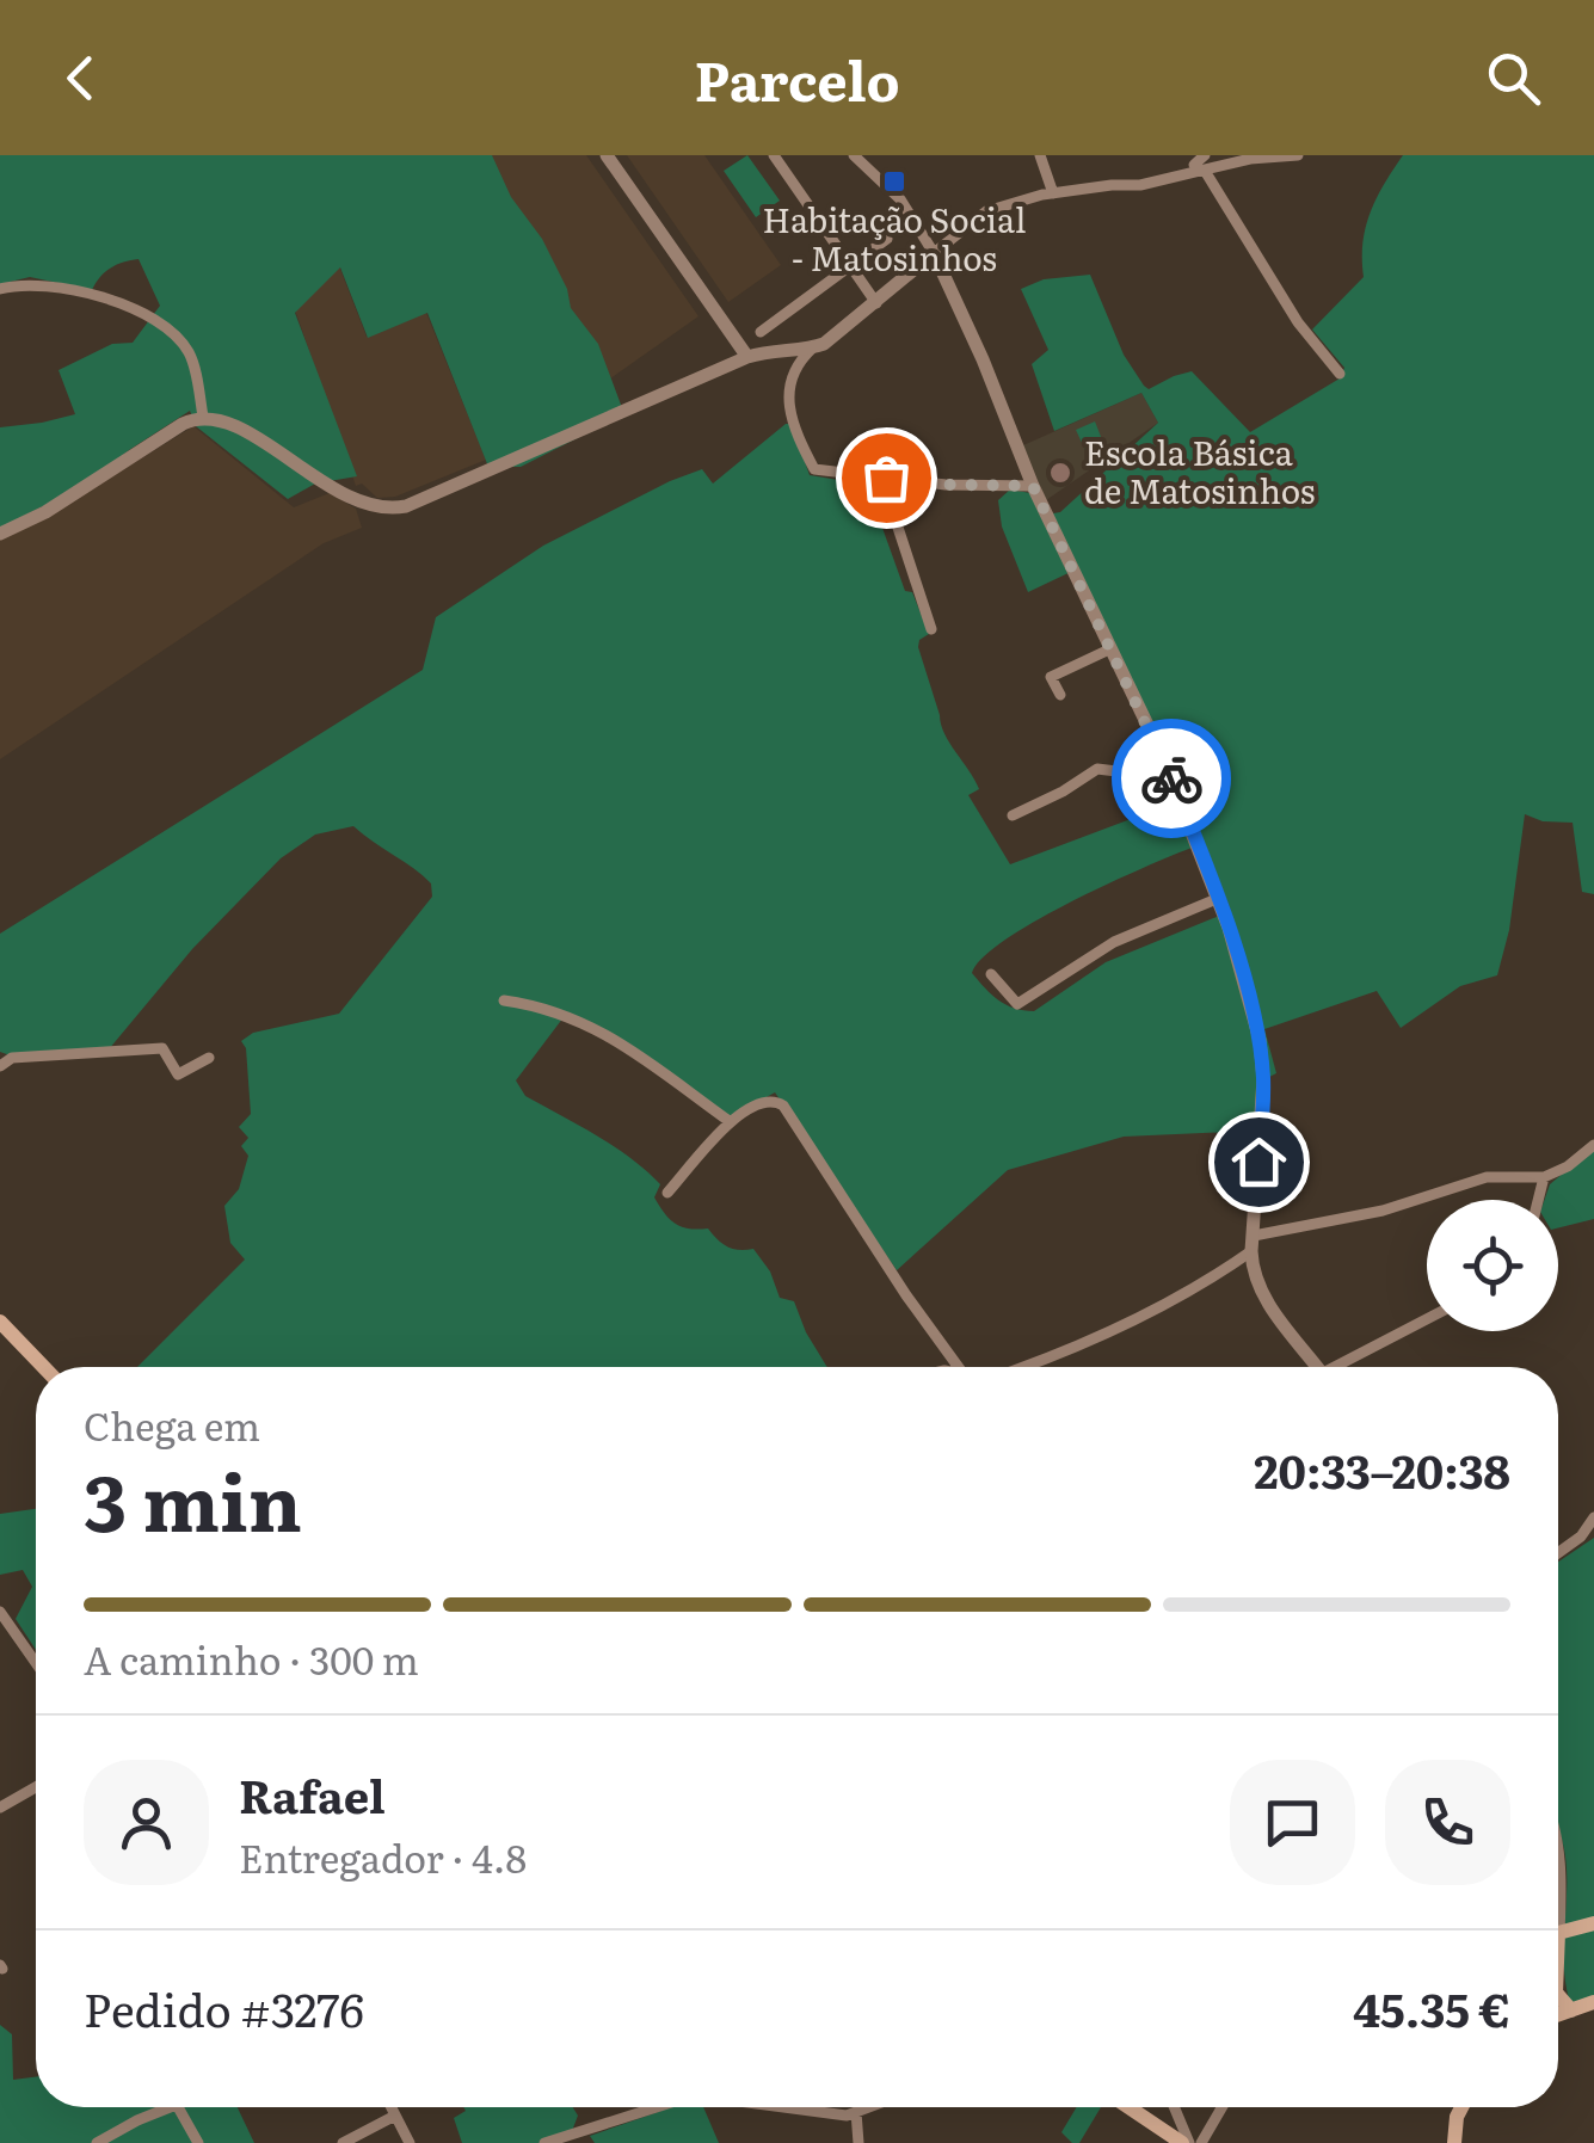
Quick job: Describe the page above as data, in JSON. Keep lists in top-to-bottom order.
{
  "places": {
    "transit": ["Habitação Social - Matosinhos"],
    "other": ["Escola Básica de Matosinhos"]
  },
  "page": {
    "header": "Parcelo",
    "heading": ["3 min", "Chega em", "20:33–20:38"],
    "panel": [
      "Rafael",
      "Entregador · 4.8",
      "Pedido #3276",
      "45.35 €"
    ],
    "bar": "A caminho · 300 m"
  }
}
